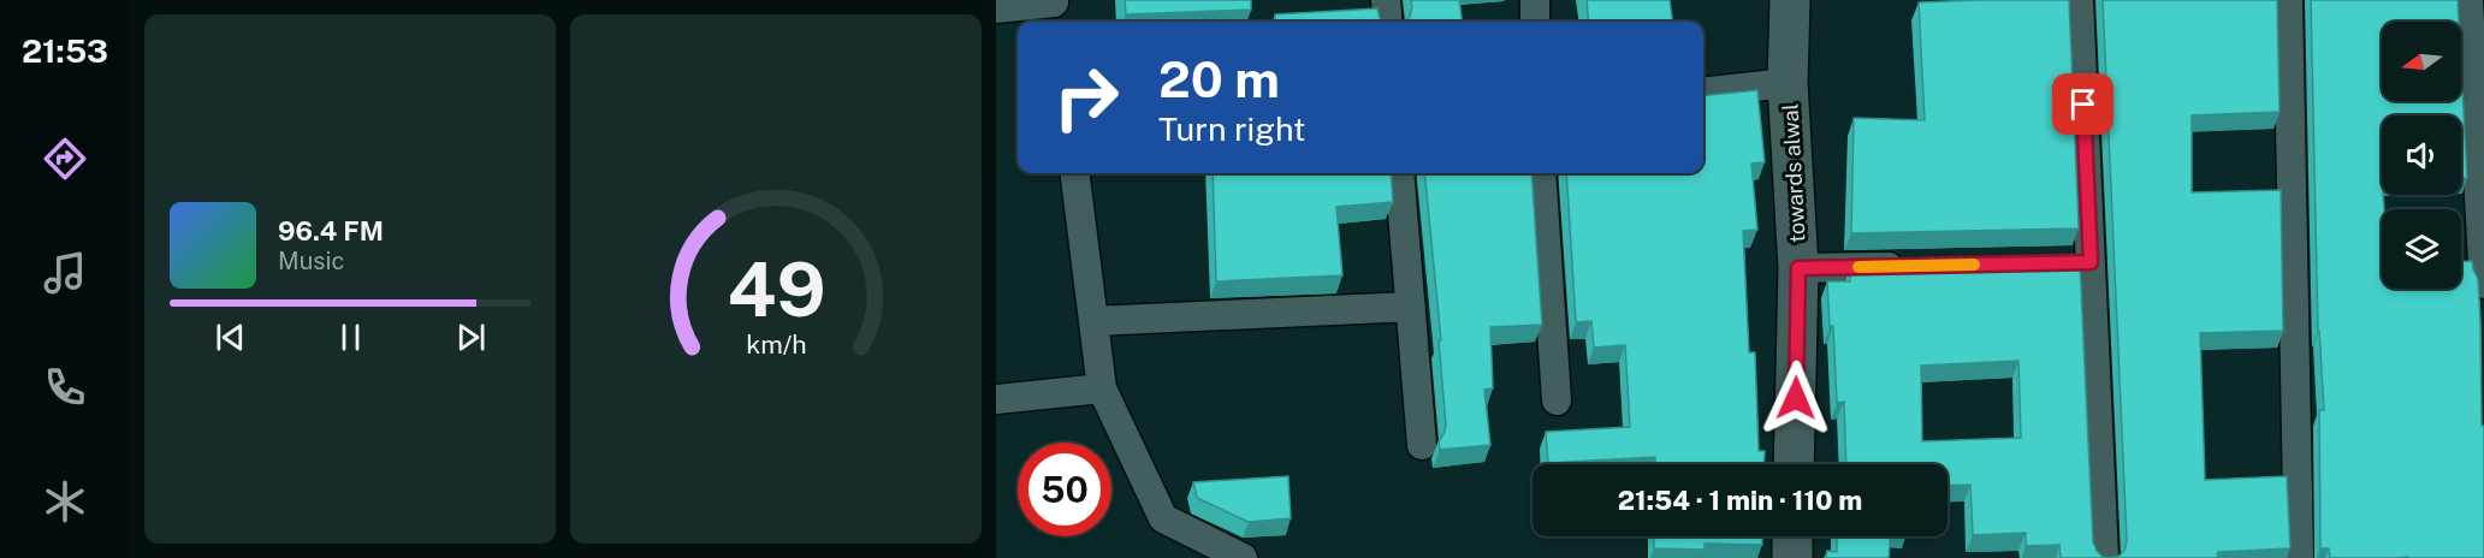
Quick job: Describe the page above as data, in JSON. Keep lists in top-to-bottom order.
{
  "streets": {
    "main road": ["towards alwal"]
  },
  "north": "left",
  "page": {
    "tabs": "21:53",
    "turn": ["20 m", "Turn right"],
    "song": ["96.4 FM", "Music"],
    "limit": "50",
    "trip": "21:54 · 1 min · 110 m",
    "gauge": ["49", "km/h"]
  }
}
